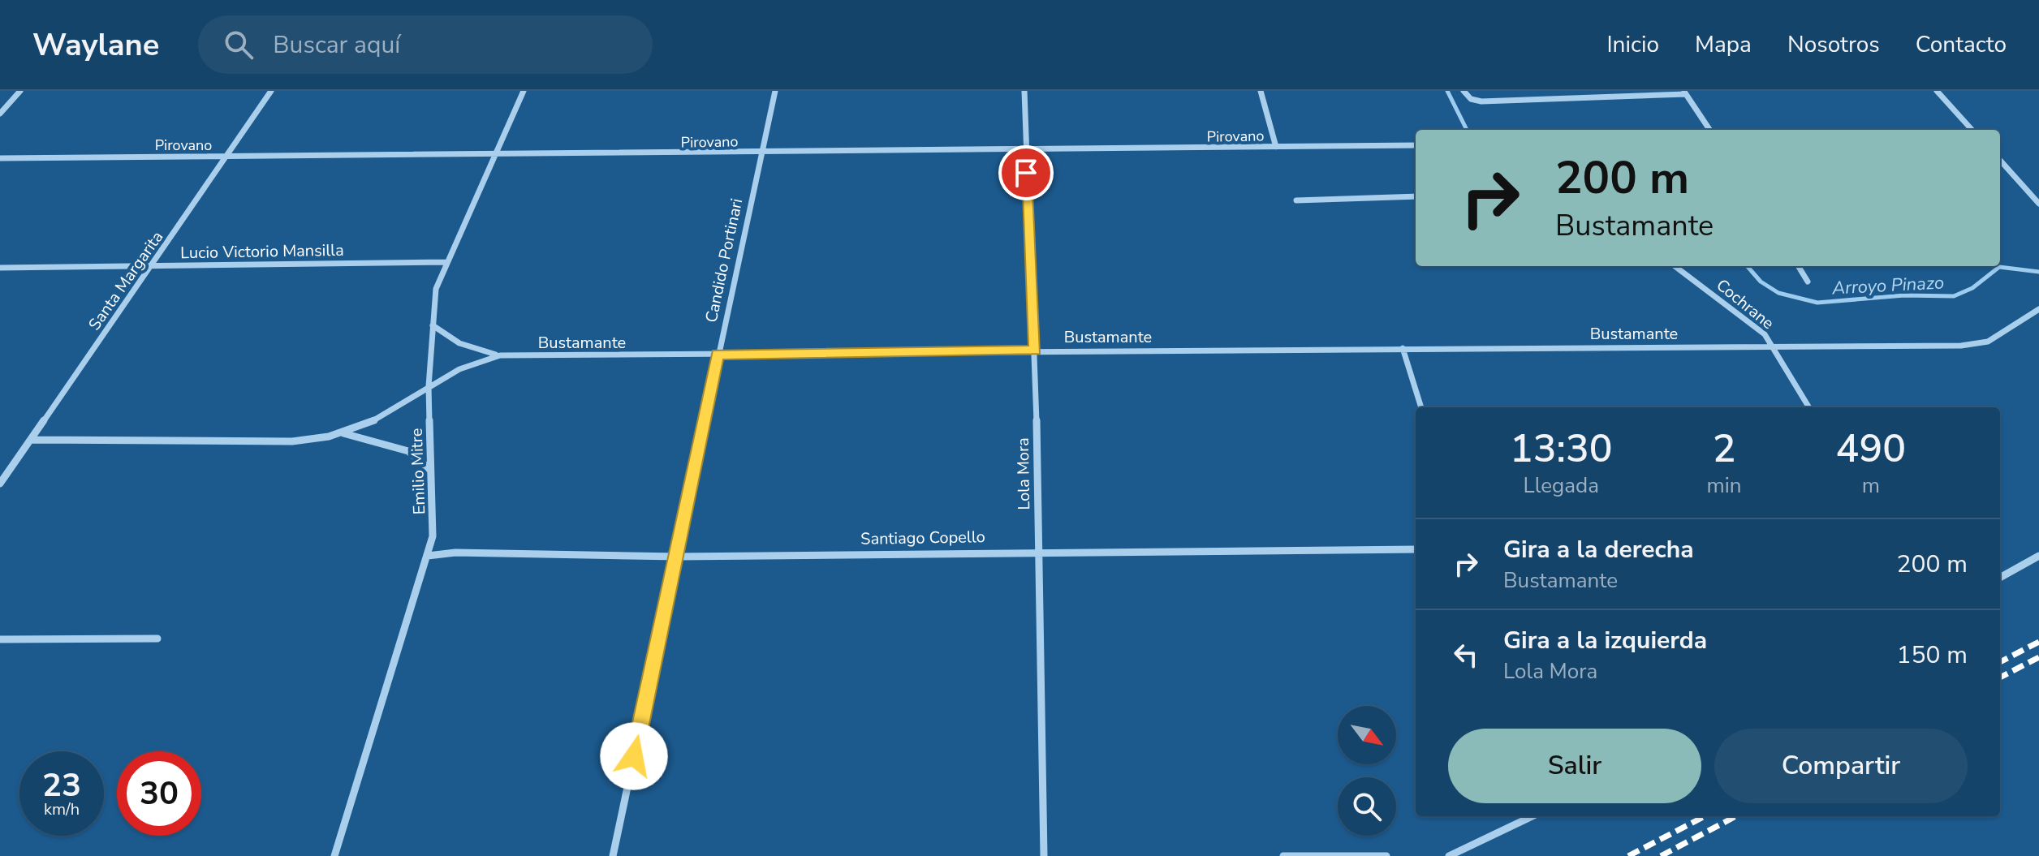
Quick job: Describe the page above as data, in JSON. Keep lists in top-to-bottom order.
{
  "streets": {
    "street": [
      "Pirovano",
      "Lucio Victorio Mansilla",
      "Candido Portinari",
      "Santa Margarita",
      "Cochrane",
      "Bustamante",
      "Emilio Mitre",
      "Lola Mora",
      "Santiago Copello"
    ]
  },
  "crossings": [
    ["Pirovano", "Candido Portinari"],
    ["Pirovano", "Santa Margarita"],
    ["Pirovano", "Emilio Mitre"],
    ["Pirovano", "Lola Mora"],
    ["Lucio Victorio Mansilla", "Santa Margarita"],
    ["Lucio Victorio Mansilla", "Emilio Mitre"],
    ["Candido Portinari", "Bustamante"],
    ["Candido Portinari", "Santiago Copello"],
    ["Santa Margarita", "Bustamante"],
    ["Cochrane", "Bustamante"],
    ["Bustamante", "Emilio Mitre"],
    ["Bustamante", "Lola Mora"],
    ["Emilio Mitre", "Santiago Copello"],
    ["Lola Mora", "Santiago Copello"]
  ],
  "water": ["Arroyo Pinazo"],
  "north": "bottom right",
  "page": {
    "header": "Waylane",
    "search": "Buscar aquí",
    "nav": [
      "Inicio",
      "Mapa",
      "Nosotros",
      "Contacto"
    ],
    "turn": ["200 m", "Bustamante"],
    "eta": [
      "13:30",
      "Llegada",
      "2",
      "min",
      "490",
      "m"
    ],
    "list": [
      {
        "name": "Gira a la derecha",
        "note": "Bustamante",
        "value": "200 m"
      },
      {
        "name": "Gira a la izquierda",
        "note": "Lola Mora",
        "value": "150 m"
      }
    ],
    "buttons": ["Salir", "Compartir"],
    "speed": "23 km/h",
    "limit": "30"
  }
}
